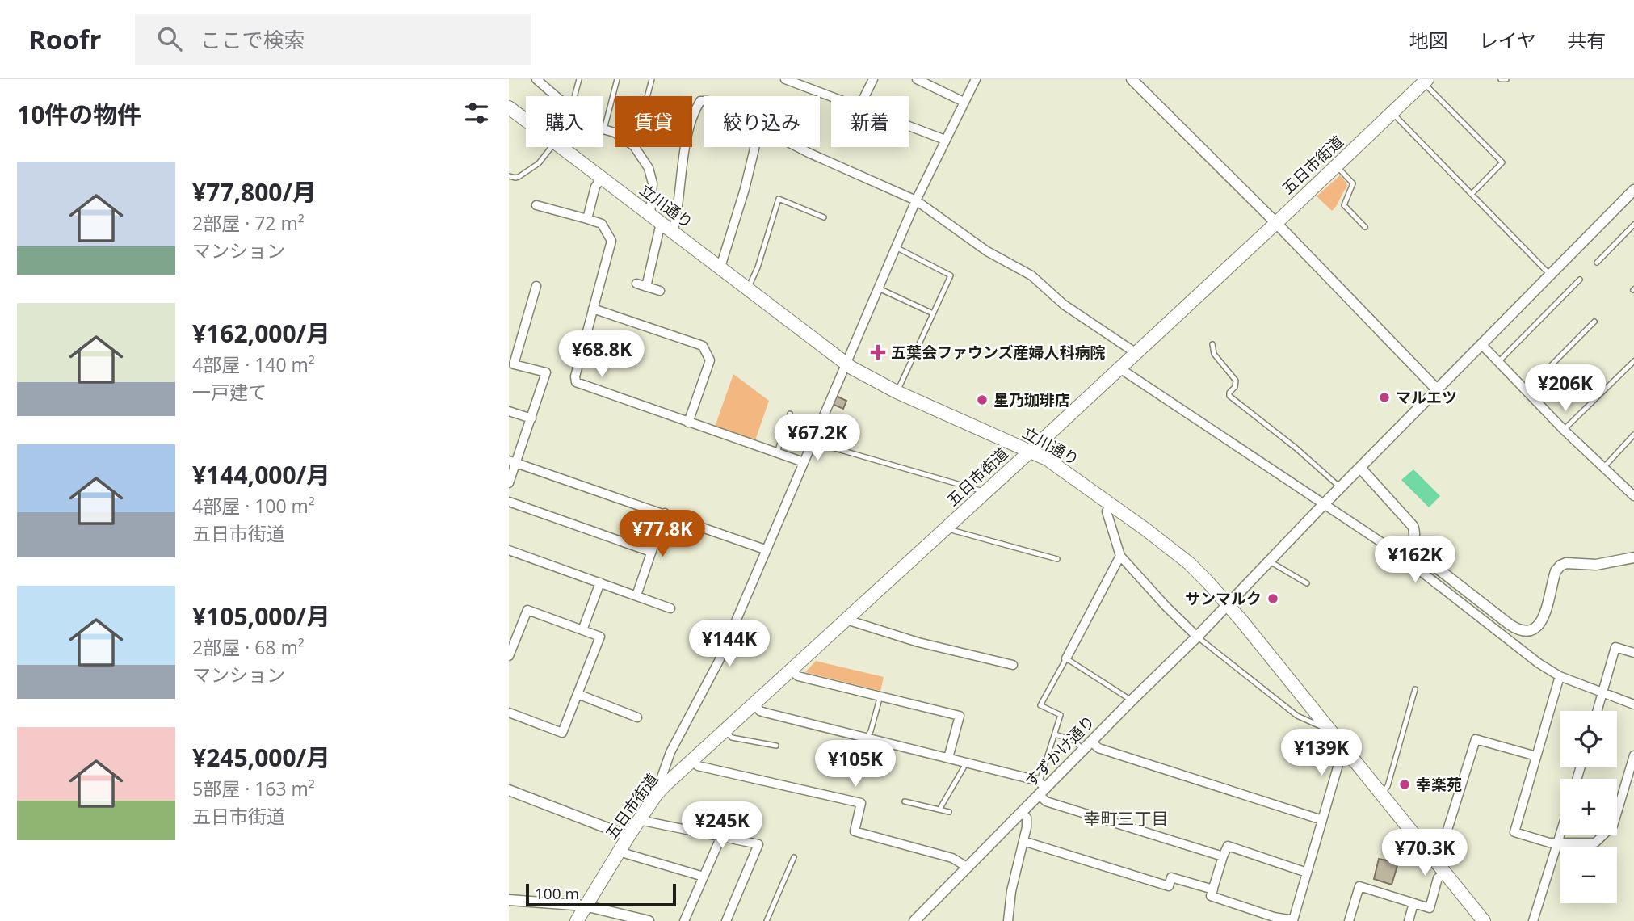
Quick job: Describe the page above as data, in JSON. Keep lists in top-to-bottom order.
{
  "streets": {
    "main road": ["五日市街道", "立川通り"],
    "street": ["すずかけ通り"]
  },
  "crossings": [
    ["五日市街道", "立川通り"],
    ["立川通り", "すずかけ通り"]
  ],
  "districts": ["幸町三丁目"],
  "places": {
    "health": ["五葉会ファウンズ産婦人科病院"],
    "other": [
      "マルエツ",
      "星乃珈琲店",
      "サンマルク",
      "幸楽苑"
    ]
  },
  "scale_bar": "100 m",
  "page": {
    "header": "Roofr",
    "search": "ここで検索",
    "nav": ["地図", "レイヤ", "共有"],
    "heading": "10件の物件",
    "chip": [
      "購入",
      "賃貸",
      "絞り込み",
      "新着"
    ],
    "list": [
      {
        "name": "¥77,800/月",
        "note": "2部屋 · 72 m² · マンション"
      },
      {
        "name": "¥162,000/月",
        "note": "4部屋 · 140 m² · 一戸建て"
      },
      {
        "name": "¥144,000/月",
        "note": "4部屋 · 100 m² · 五日市街道"
      },
      {
        "name": "¥105,000/月",
        "note": "2部屋 · 68 m² · マンション"
      },
      {
        "name": "¥245,000/月",
        "note": "5部屋 · 163 m² · 五日市街道"
      }
    ],
    "price": [
      "¥68.8K",
      "¥206K",
      "¥67.2K",
      "¥77.8K",
      "¥162K",
      "¥144K",
      "¥139K",
      "¥105K",
      "¥245K",
      "¥70.3K"
    ],
    "map_buttons": ["+", "−"],
    "scale": "100 m"
  }
}
